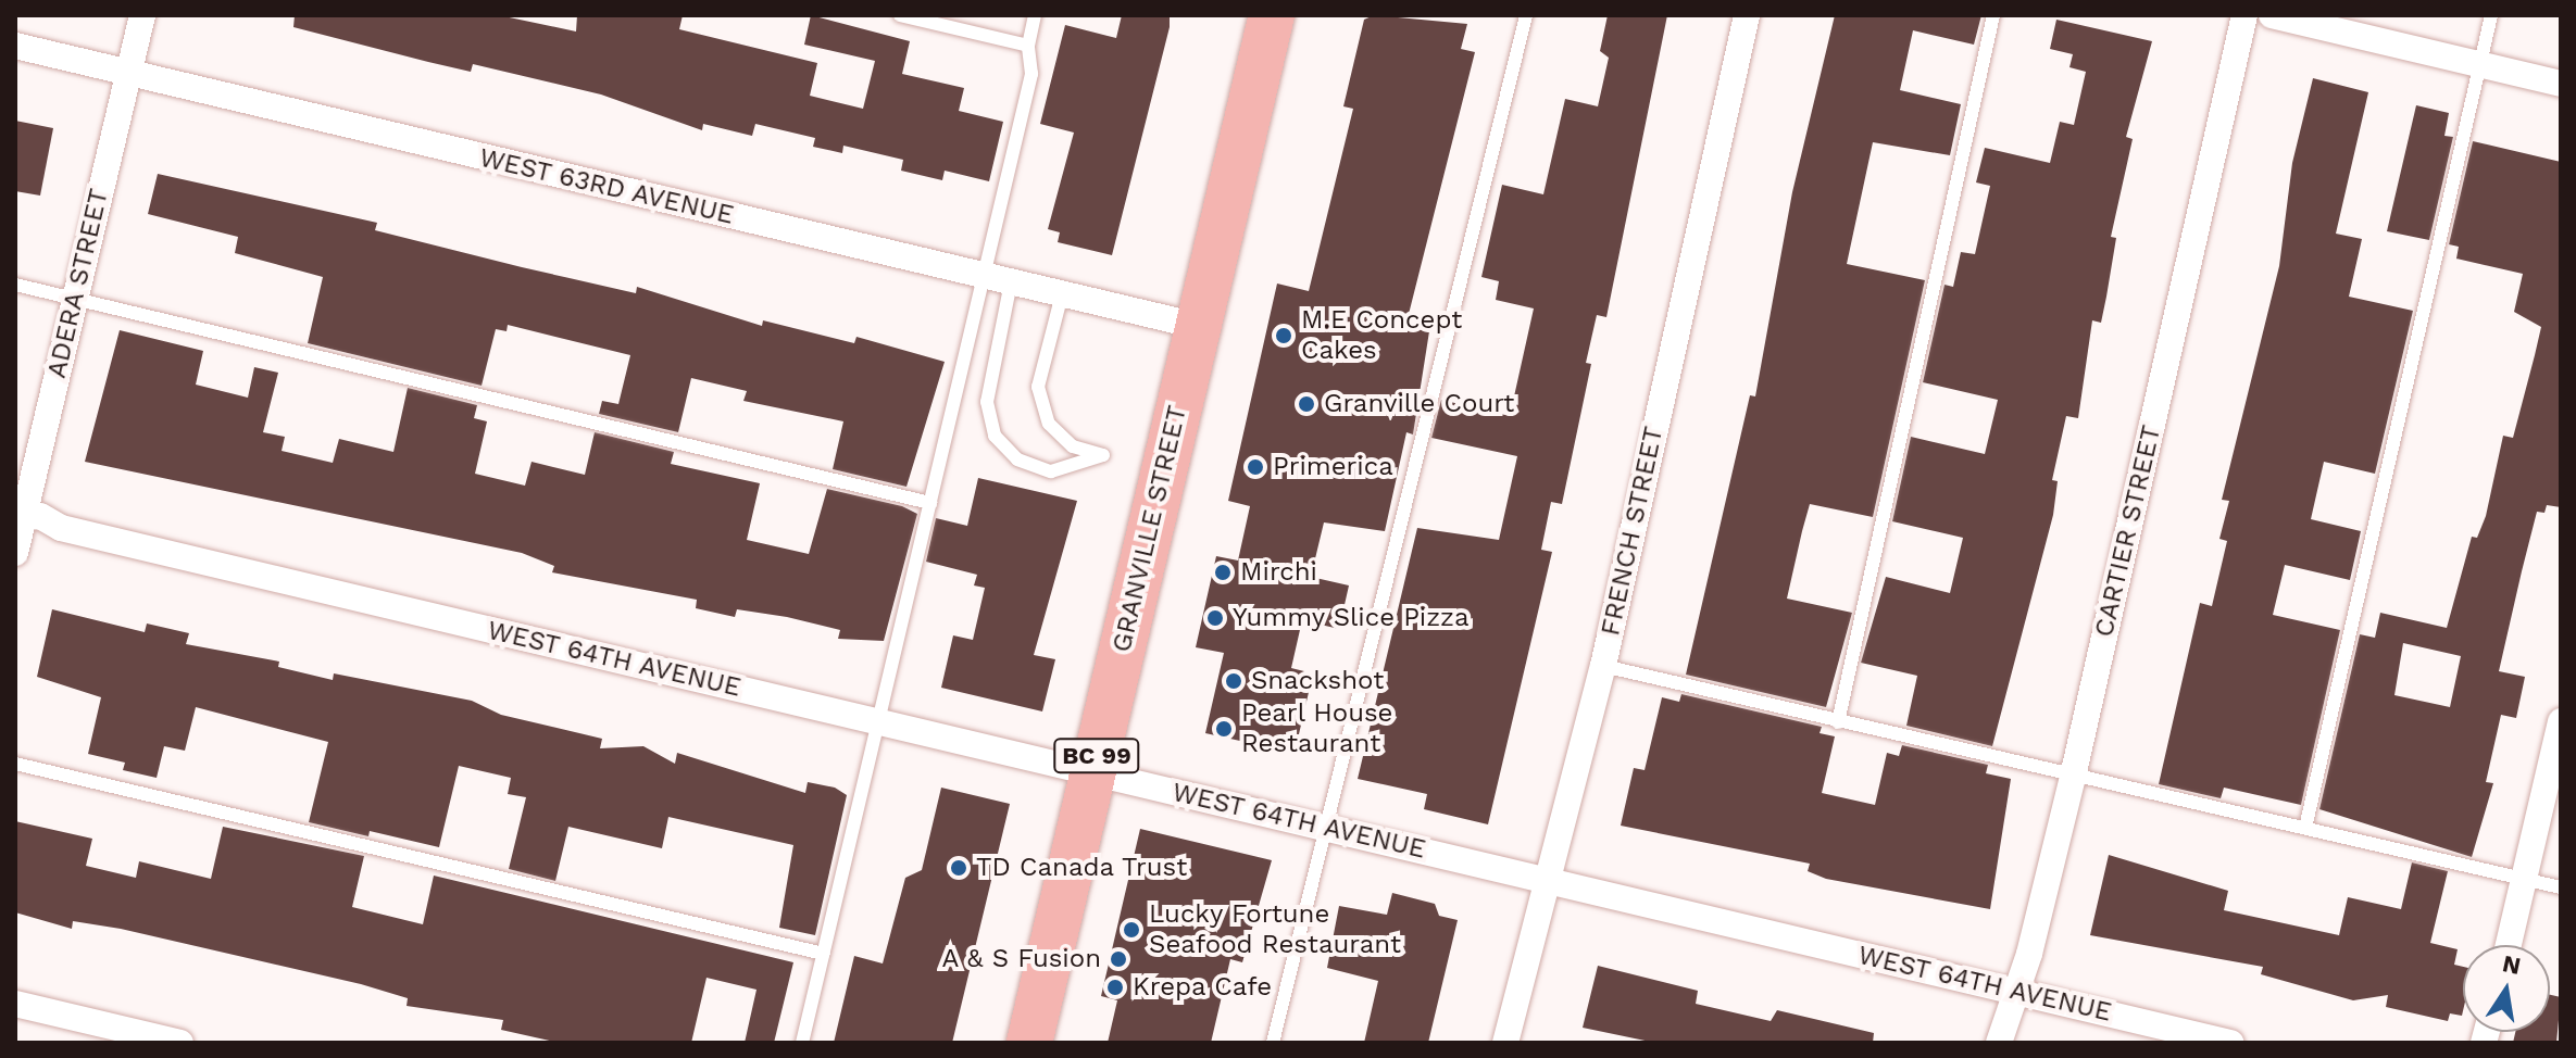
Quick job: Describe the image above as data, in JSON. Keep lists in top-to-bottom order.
{
  "streets": {
    "highway": ["GRANVILLE STREET", "BC 99"],
    "street": [
      "WEST 63RD AVENUE",
      "ADERA STREET",
      "FRENCH STREET",
      "CARTIER STREET",
      "WEST 64TH AVENUE"
    ]
  },
  "crossings": [
    ["WEST 63RD AVENUE", "ADERA STREET"],
    ["WEST 63RD AVENUE", "GRANVILLE STREET"],
    ["ADERA STREET", "WEST 64TH AVENUE"],
    ["GRANVILLE STREET", "WEST 64TH AVENUE"],
    ["FRENCH STREET", "WEST 64TH AVENUE"],
    ["CARTIER STREET", "WEST 64TH AVENUE"]
  ],
  "places": [
    "M.E Concept Cakes",
    "Granville Court",
    "Primerica",
    "Mirchi",
    "Yummy Slice Pizza",
    "Snackshot",
    "Pearl House Restaurant",
    "TD Canada Trust",
    "Lucky Fortune Seafood Restaurant",
    "A & S Fusion",
    "Krepa Cafe"
  ],
  "north": "top"
}
